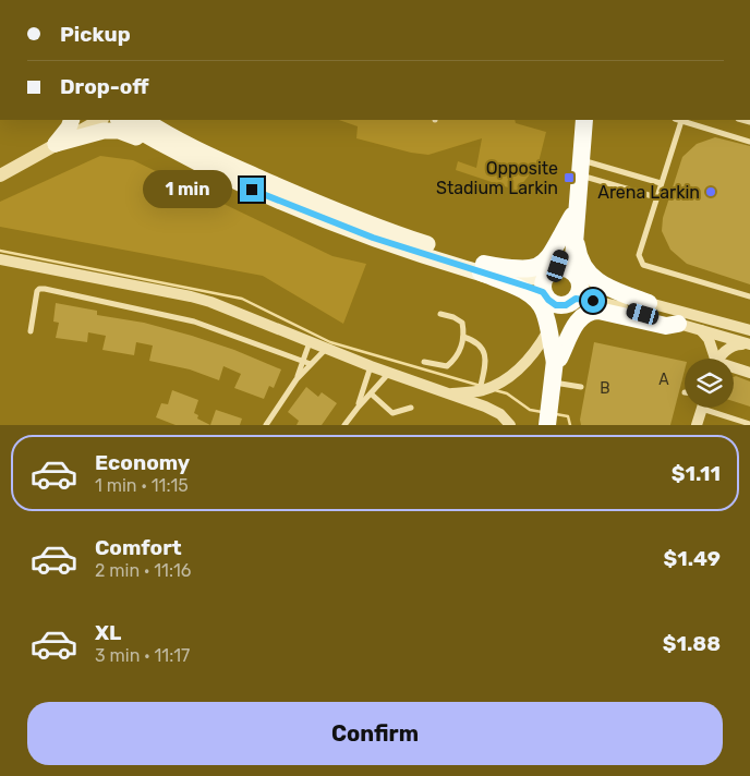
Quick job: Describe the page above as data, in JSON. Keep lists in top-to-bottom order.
{
  "places": {
    "transit": ["Opposite Stadium Larkin"],
    "other": ["Arena Larkin"]
  },
  "house_numbers": ["A", "B"],
  "page": {
    "banner": ["Pickup", "Drop-off"],
    "bubble": "1 min",
    "list": [
      {
        "name": "Economy",
        "note": "1 min · 11:15",
        "value": "$1.11"
      },
      {
        "name": "Comfort",
        "note": "2 min · 11:16",
        "value": "$1.49"
      },
      {
        "name": "XL",
        "note": "3 min · 11:17",
        "value": "$1.88"
      }
    ],
    "buttons": "Confirm"
  }
}
